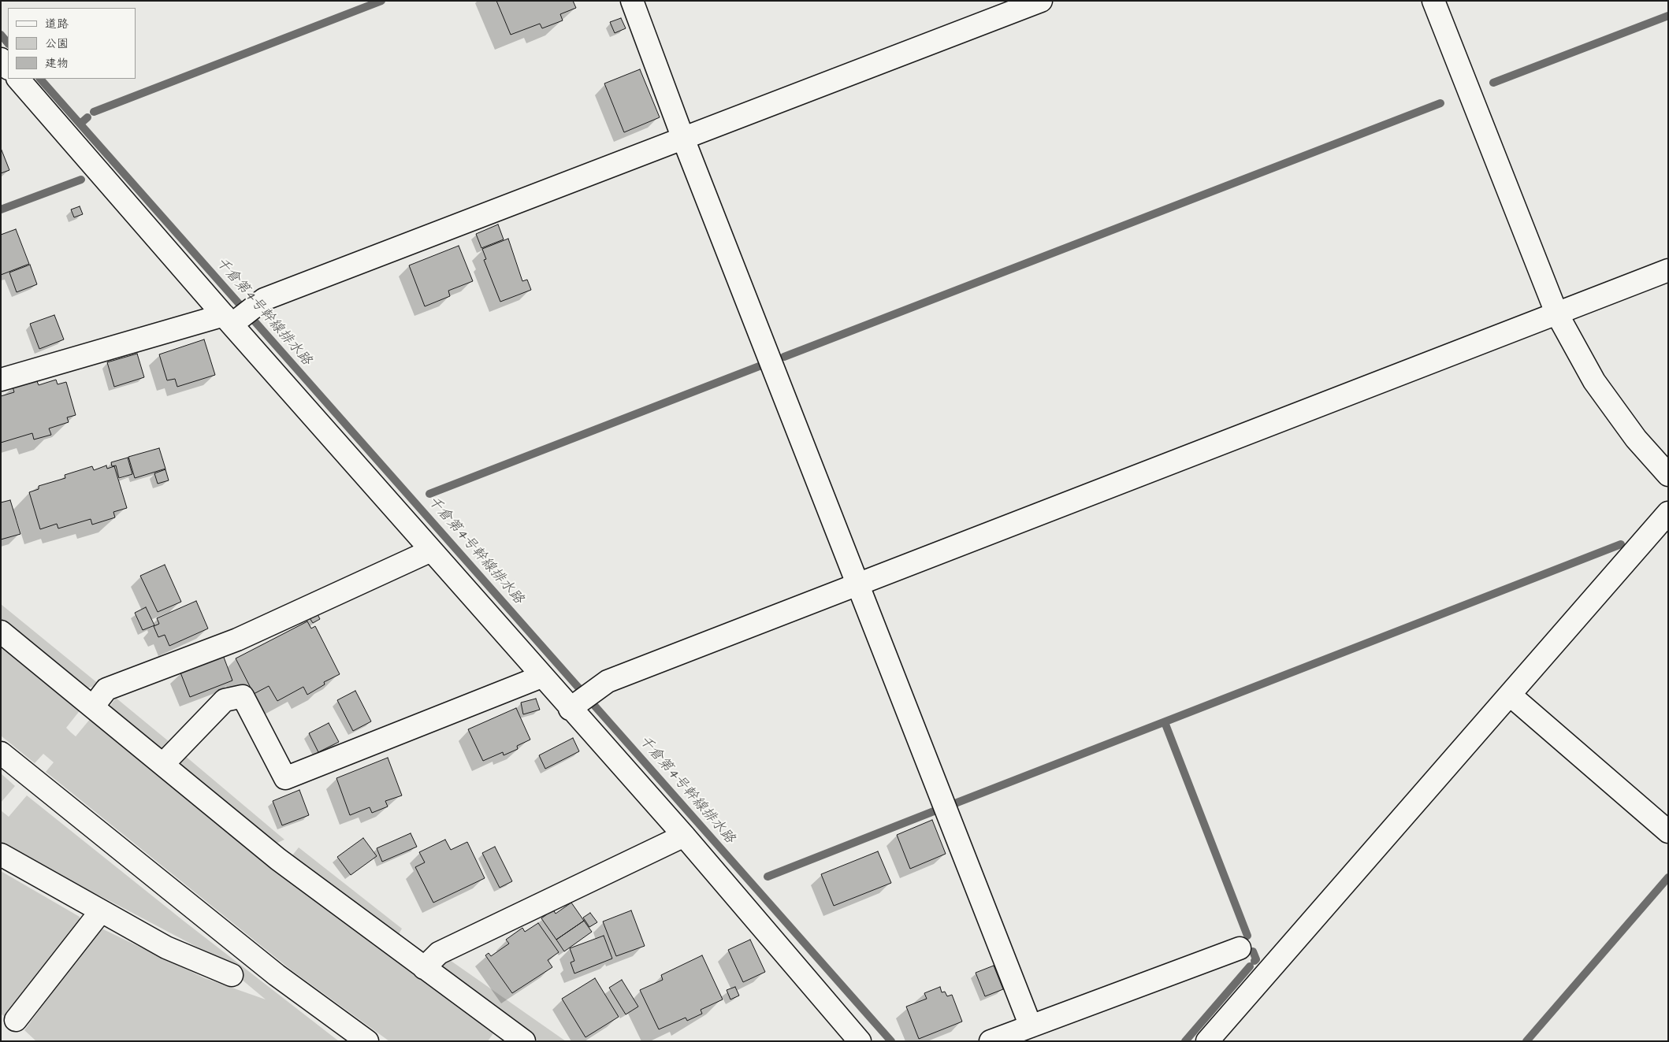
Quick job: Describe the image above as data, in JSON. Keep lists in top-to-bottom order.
{
  "water": ["千倉第4号幹線排水路"],
  "legend": ["道路", "公園", "建物"]
}
